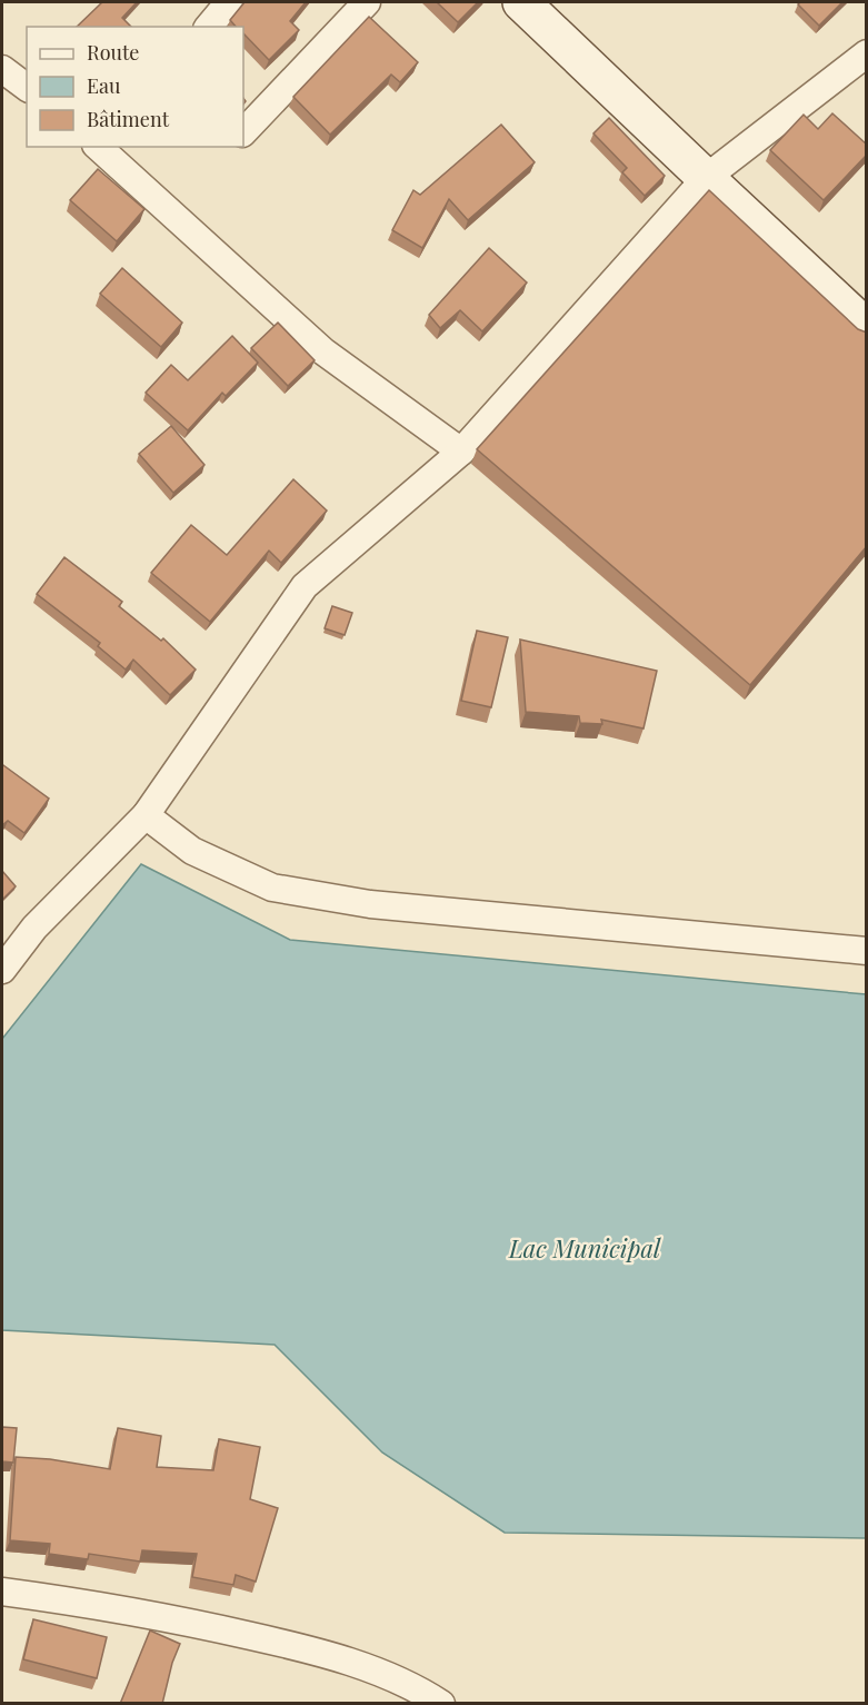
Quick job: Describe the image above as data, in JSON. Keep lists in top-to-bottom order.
{
  "water": ["Lac Municipal"],
  "legend": ["Route", "Eau", "Bâtiment"]
}
